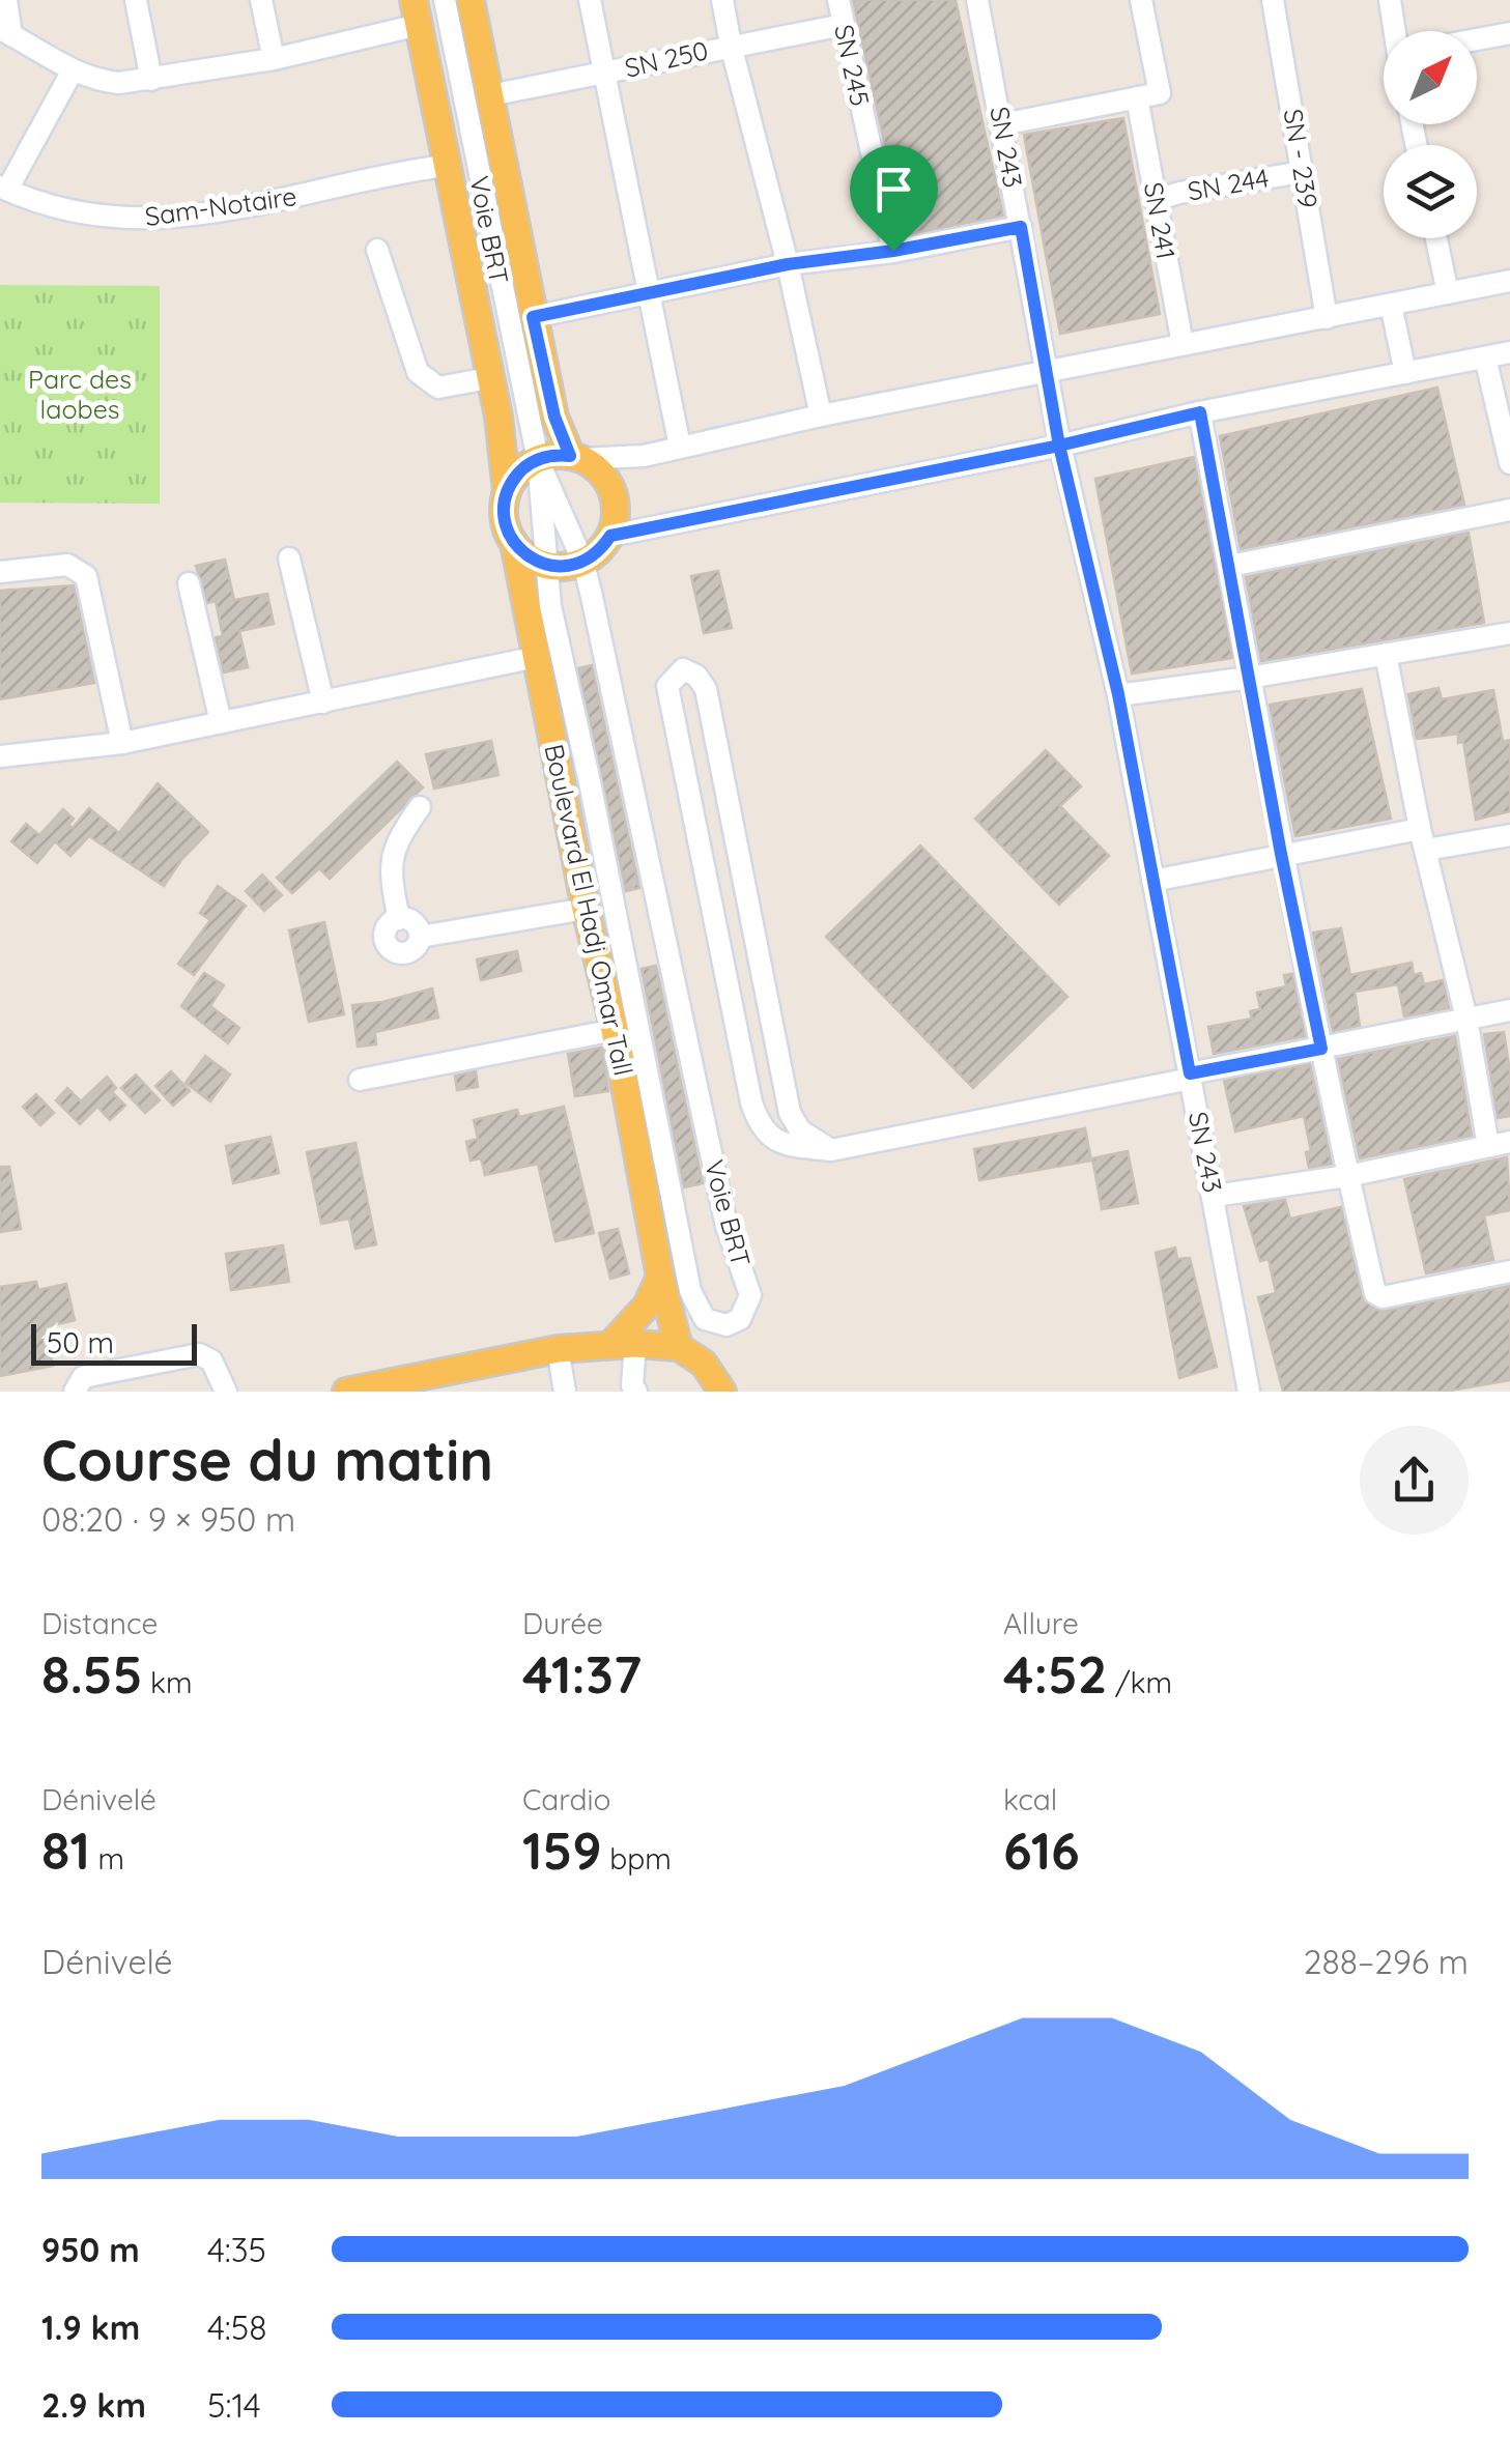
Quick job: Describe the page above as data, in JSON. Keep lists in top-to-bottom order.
{
  "streets": {
    "main road": ["Boulevard El Hadj Omar Tall"],
    "street": [
      "SN 250",
      "SN 245",
      "SN 243",
      "SN - 239",
      "SN 244",
      "Sam-Notaire",
      "SN 241",
      "Voie BRT"
    ]
  },
  "crossings": [
    ["SN 250", "SN 245"],
    ["SN - 239", "SN 244"],
    ["SN 244", "SN 241"],
    ["Sam-Notaire", "Boulevard El Hadj Omar Tall"]
  ],
  "parks": ["Parc des laobes"],
  "scale_bar": "50 m",
  "north": "top right",
  "page": {
    "scale": "50 m",
    "heading": ["Course du matin", "08:20 · 9 × 950 m"],
    "stats": [
      ["Distance", "8.55 km"],
      ["Durée", "41:37"],
      ["Allure", "4:52 /km"],
      ["Dénivelé", "81 m"],
      ["Cardio", "159 bpm"],
      ["kcal", "616"]
    ],
    "chart": ["Dénivelé", "288–296 m"],
    "list": [
      {
        "name": "950 m",
        "note": "4:35"
      },
      {
        "name": "1.9 km",
        "note": "4:58"
      },
      {
        "name": "2.9 km",
        "note": "5:14"
      }
    ]
  }
}
